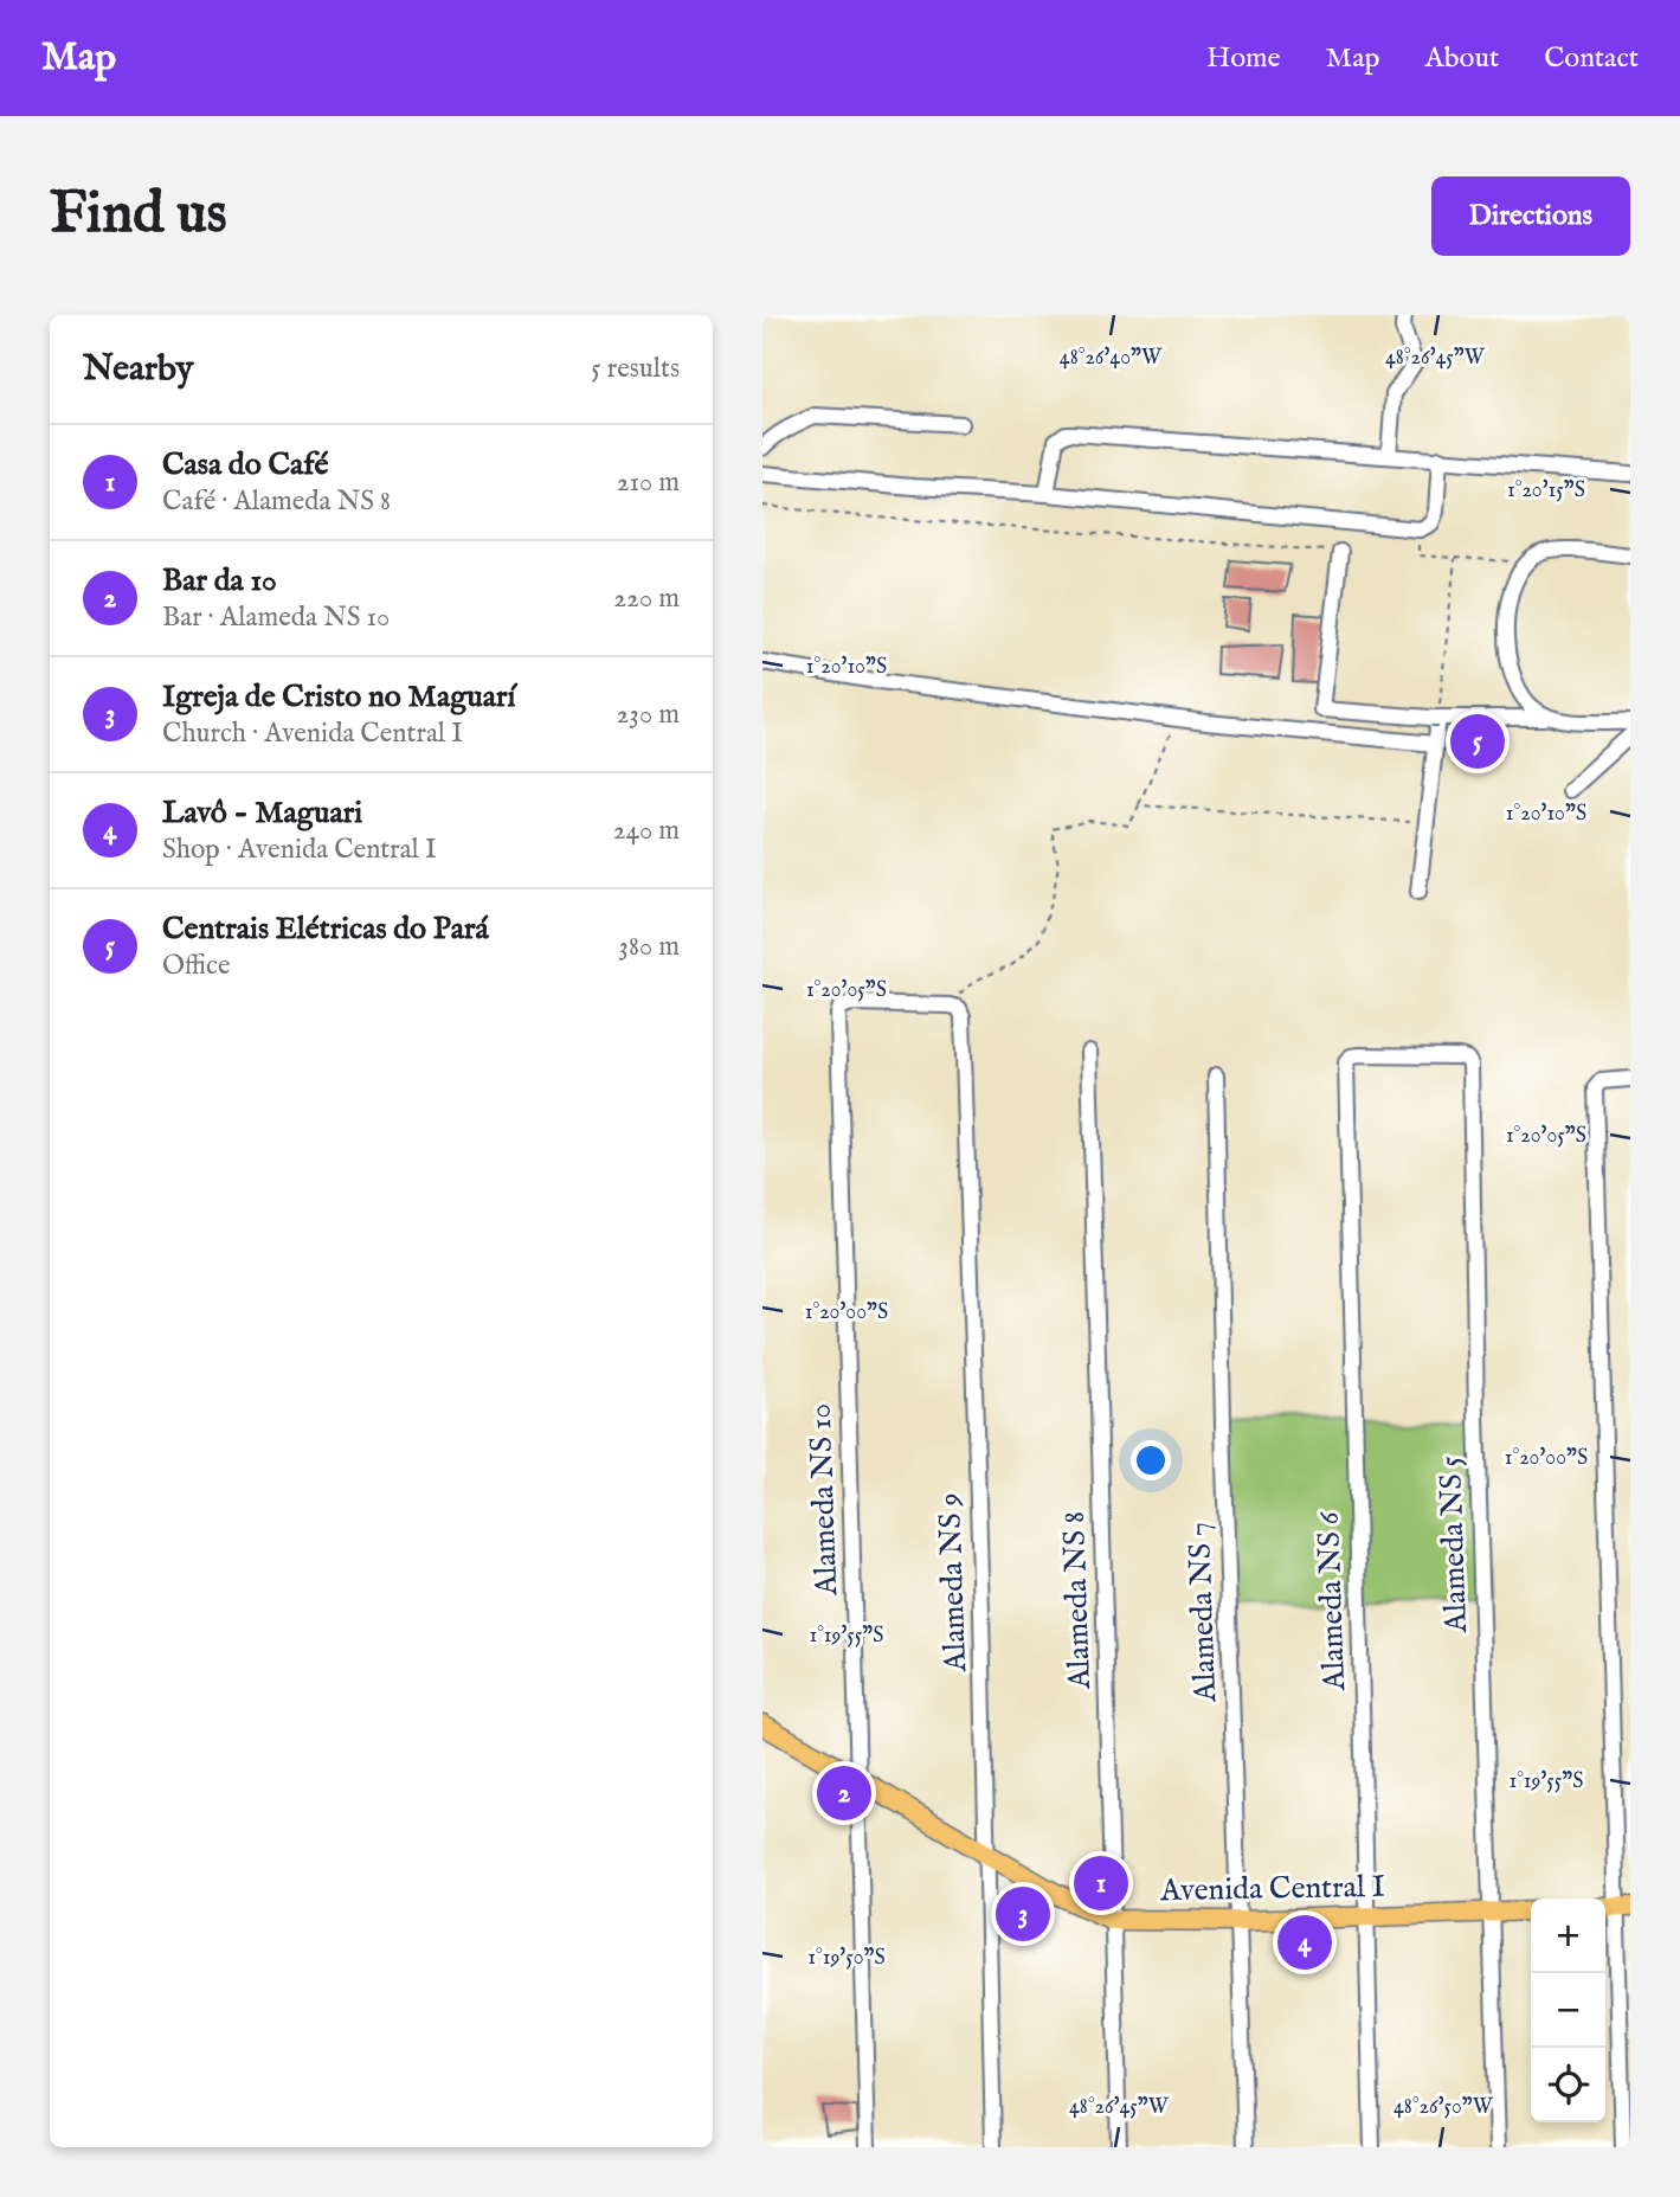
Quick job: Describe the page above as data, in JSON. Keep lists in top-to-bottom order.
{
  "streets": {
    "main road": ["Avenida Central I"],
    "street": [
      "Alameda NS 10",
      "Alameda NS 5",
      "Alameda NS 9",
      "Alameda NS 8",
      "Alameda NS 6",
      "Alameda NS 7"
    ]
  },
  "crossings": [
    ["Alameda NS 10", "Alameda NS 9"],
    ["Alameda NS 10", "Avenida Central I"],
    ["Alameda NS 5", "Alameda NS 6"],
    ["Alameda NS 5", "Avenida Central I"],
    ["Alameda NS 9", "Avenida Central I"],
    ["Alameda NS 8", "Avenida Central I"],
    ["Alameda NS 6", "Avenida Central I"],
    ["Alameda NS 7", "Avenida Central I"]
  ],
  "page": {
    "header": "Map",
    "nav": [
      "Home",
      "Map",
      "About",
      "Contact"
    ],
    "buttons": "Directions",
    "title": "Find us",
    "heading": ["Nearby", "5 results"],
    "list": [
      {
        "mark": "1",
        "name": "Casa do Café",
        "note": "Café · Alameda NS 8",
        "value": "210 m"
      },
      {
        "mark": "2",
        "name": "Bar da 10",
        "note": "Bar · Alameda NS 10",
        "value": "220 m"
      },
      {
        "mark": "3",
        "name": "Igreja de Cristo no Maguarí",
        "note": "Church · Avenida Central I",
        "value": "230 m"
      },
      {
        "mark": "4",
        "name": "Lavô - Maguari",
        "note": "Shop · Avenida Central I",
        "value": "240 m"
      },
      {
        "mark": "5",
        "name": "Centrais Elétricas do Pará",
        "note": "Office",
        "value": "380 m"
      }
    ],
    "pins": [
      "5",
      "2",
      "1",
      "3",
      "4"
    ],
    "map_buttons": ["+", "−"]
  },
  "coordinates": [
    "48°26'40\"W",
    "48°26'45\"W",
    "1°20'15\"S",
    "1°20'10\"S",
    "1°20'05\"S",
    "1°20'00\"S",
    "1°19'55\"S",
    "1°19'50\"S",
    "48°26'50\"W"
  ]
}
